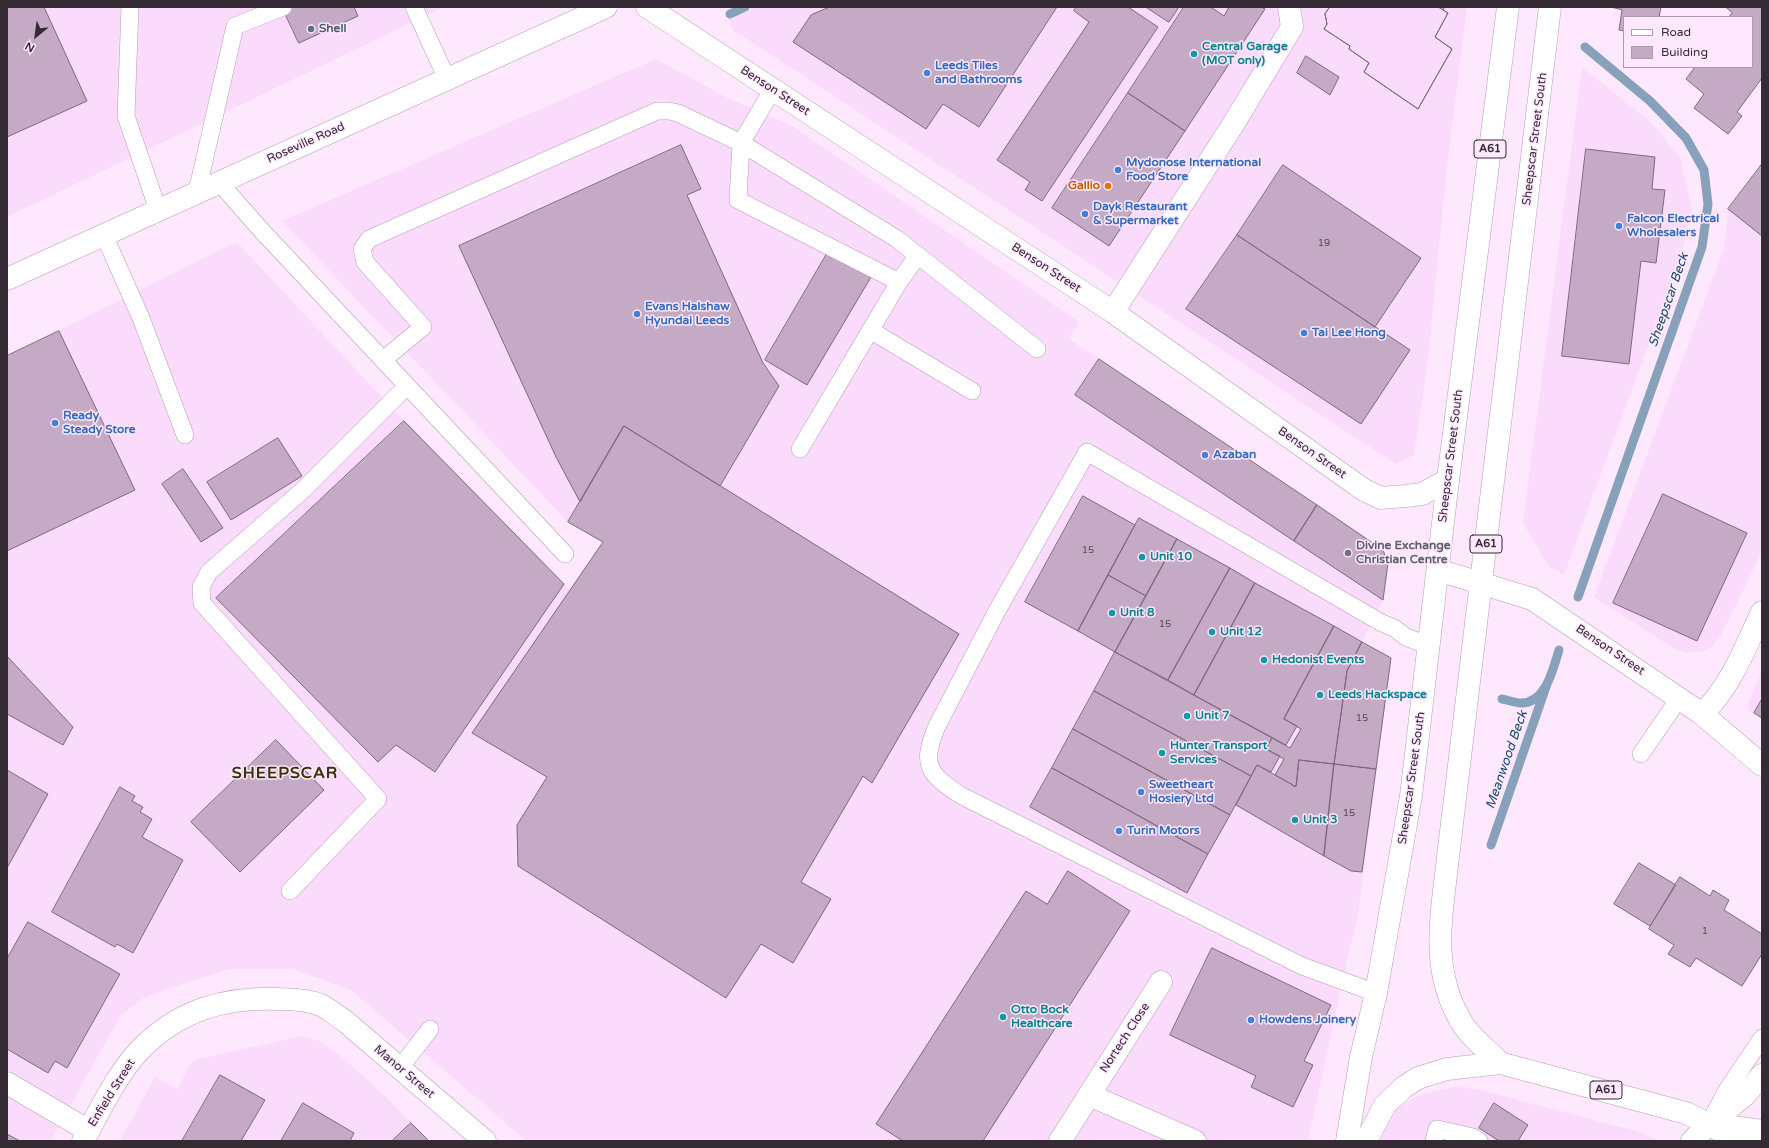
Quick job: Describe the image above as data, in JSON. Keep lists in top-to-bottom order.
{
  "streets": {
    "main road": [
      "Benson Street",
      "Sheepscar Street South",
      "Roseville Road",
      "A61",
      "Nortech Close",
      "Manor Street",
      "Enfield Street"
    ]
  },
  "crossings": [
    ["Benson Street", "Sheepscar Street South"],
    ["Sheepscar Street South", "A61"],
    ["Manor Street", "Enfield Street"]
  ],
  "districts": ["SHEEPSCAR"],
  "water": ["Sheepscar Beck", "Meanwood Beck"],
  "places": [
    "Shell",
    "Central Garage (MOT only)",
    "Leeds Tiles and Bathrooms",
    "Mydonose International Food Store",
    "Gallio",
    "Dayk Restaurant & Supermarket",
    "Falcon Electrical Wholesalers",
    "Evans Halshaw Hyundai Leeds",
    "Tai Lee Hong",
    "Ready Steady Store",
    "Azaban",
    "Divine Exchange Christian Centre",
    "Unit 10",
    "Unit 8",
    "Unit 12",
    "Hedonist Events",
    "Leeds Hackspace",
    "Unit 7",
    "Hunter Transport Services",
    "Sweetheart Hosiery Ltd",
    "Unit 3",
    "Turin Motors",
    "Otto Bock Healthcare",
    "Howdens Joinery"
  ],
  "house_numbers": [
    "19",
    "15",
    "15",
    "15",
    "15",
    "1"
  ],
  "legend": ["Road", "Building"],
  "north": "bottom left"
}
